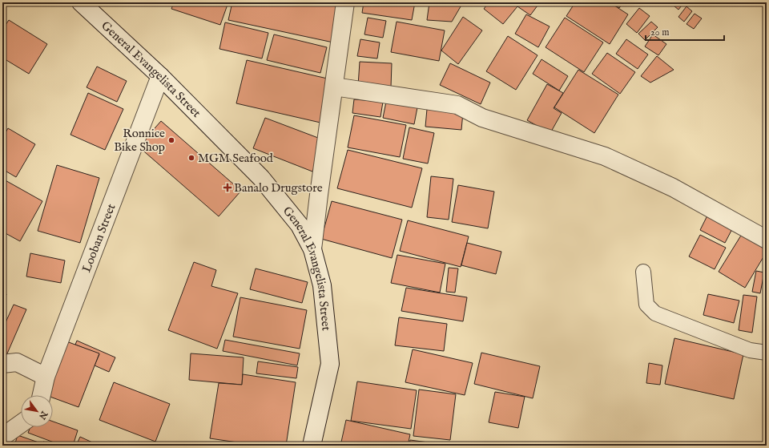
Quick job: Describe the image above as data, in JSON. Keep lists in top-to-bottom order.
{
  "streets": {
    "street": ["General Evangelista Street", "Looban Street"]
  },
  "crossings": [
    ["General Evangelista Street", "Looban Street"]
  ],
  "places": {
    "other": ["Ronnice Bike Shop", "MGM Seafood"],
    "health": ["Banalo Drugstore"]
  },
  "scale_bar": "20 m",
  "north": "bottom right"
}
